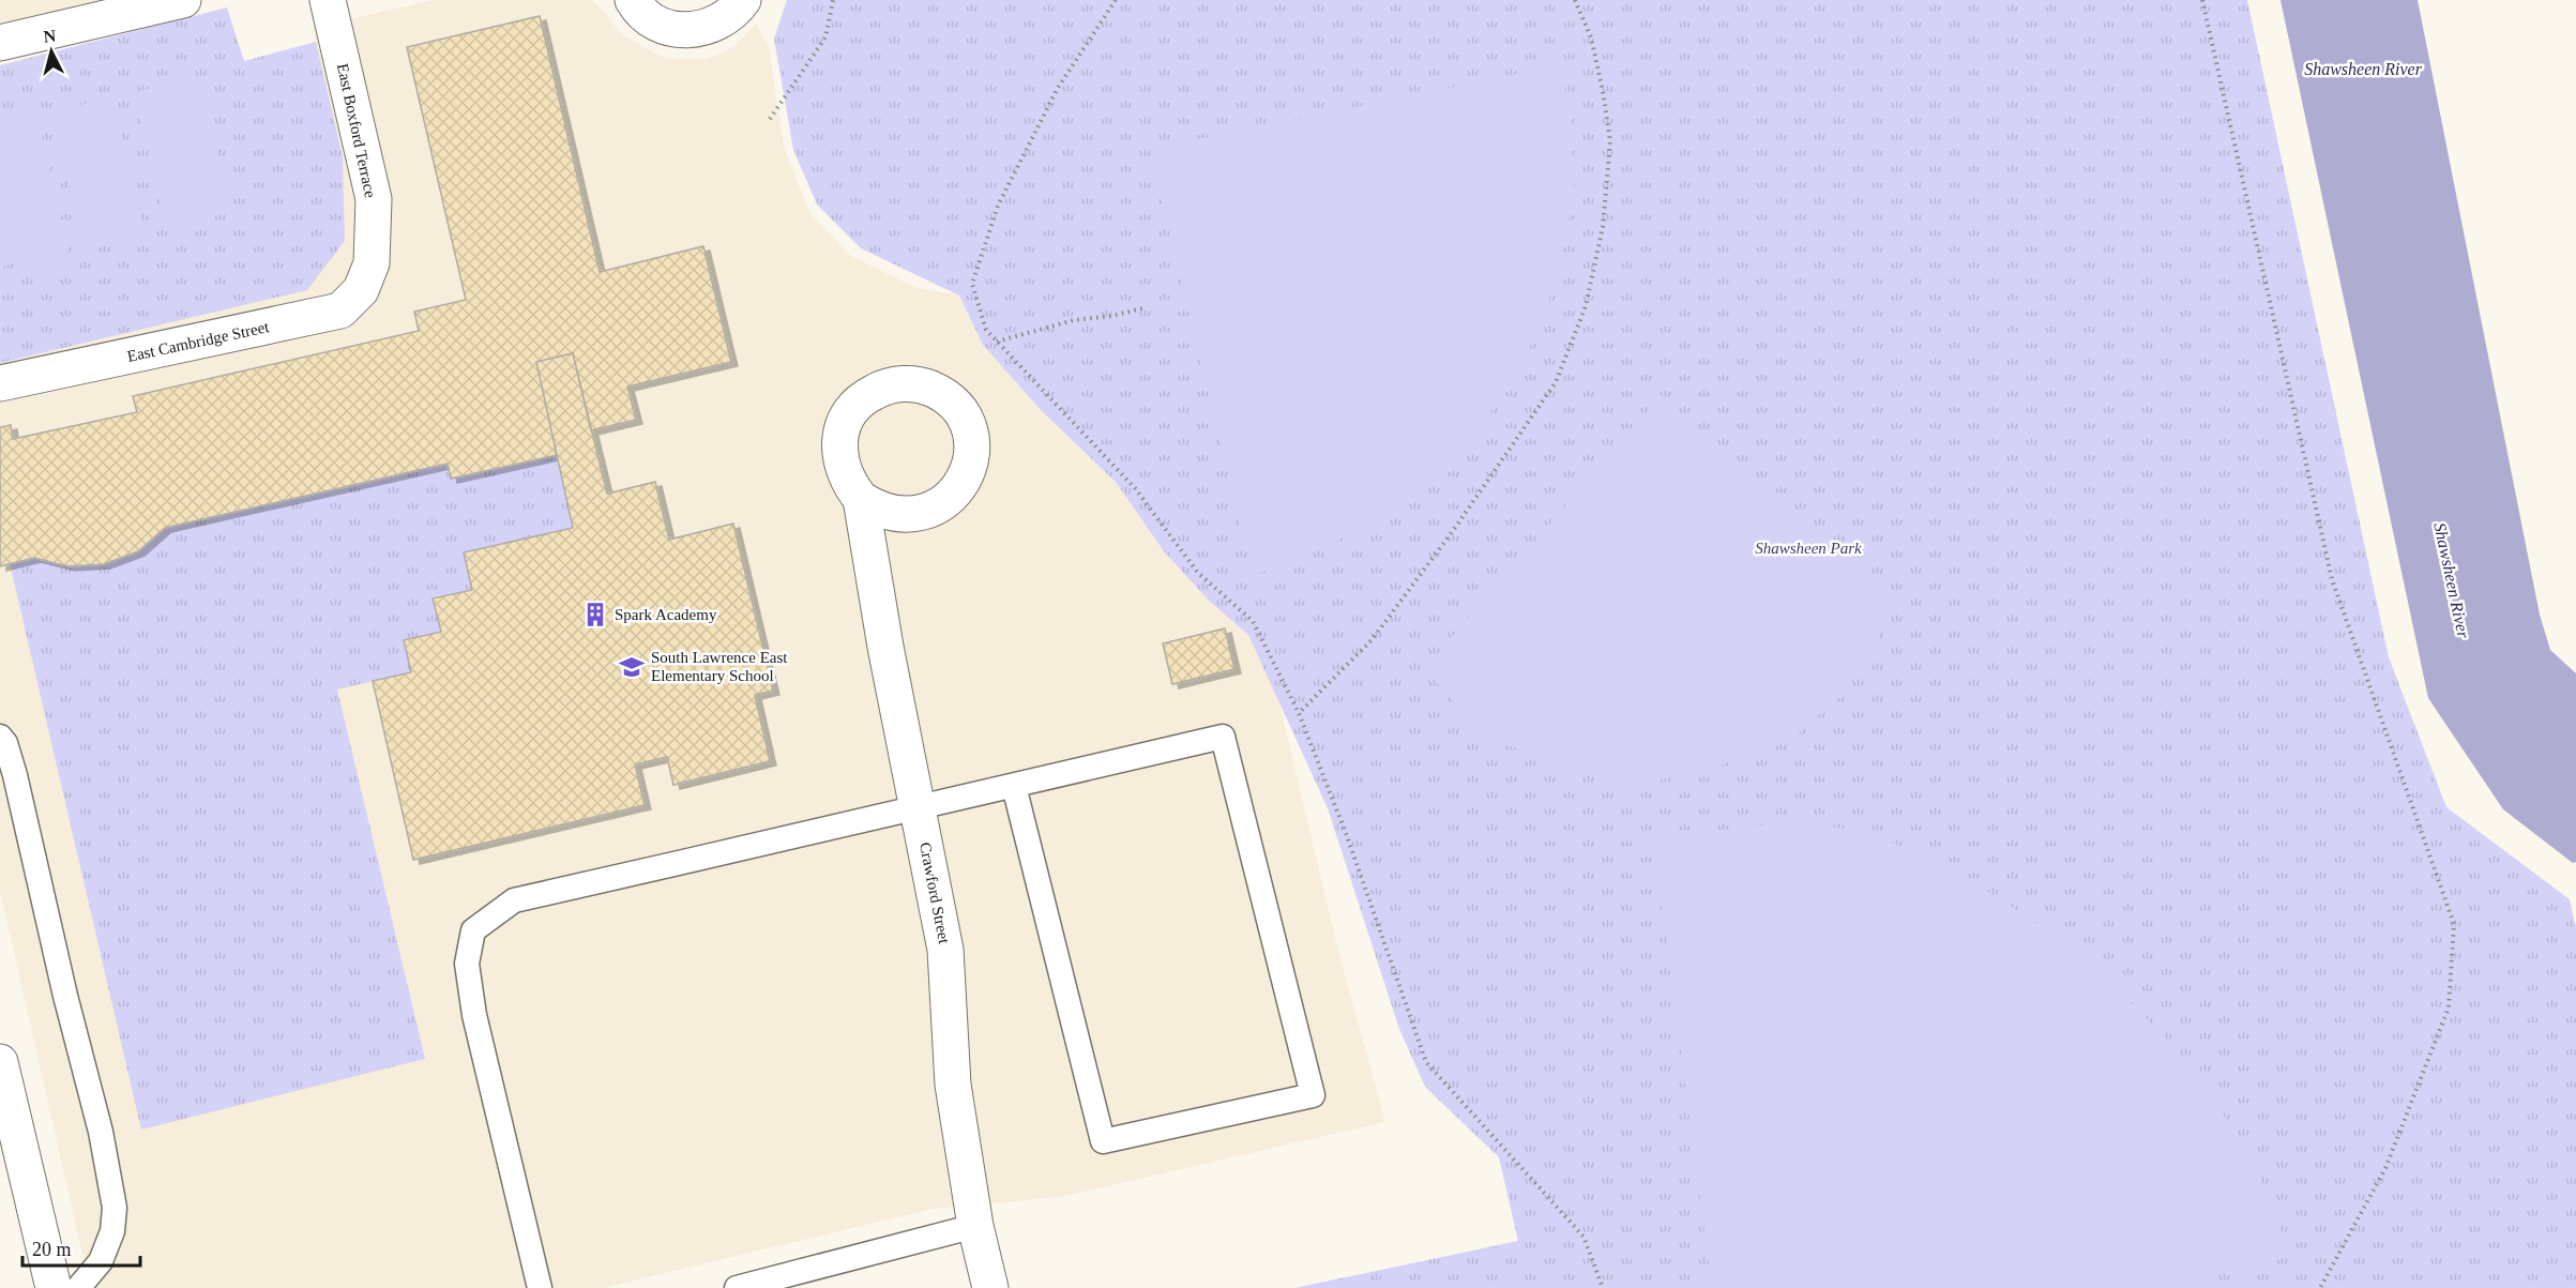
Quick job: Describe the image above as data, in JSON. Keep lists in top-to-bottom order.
{
  "streets": {
    "street": ["East Boxford Terrace", "East Cambridge Street", "Crawford Street"]
  },
  "crossings": [
    ["East Boxford Terrace", "East Cambridge Street"]
  ],
  "water": ["Shawsheen River"],
  "parks": ["Shawsheen Park"],
  "places": {
    "building": ["Spark Academy"],
    "school or university": ["South Lawrence East Elementary School"]
  },
  "scale_bar": "20 m",
  "north": "top"
}
